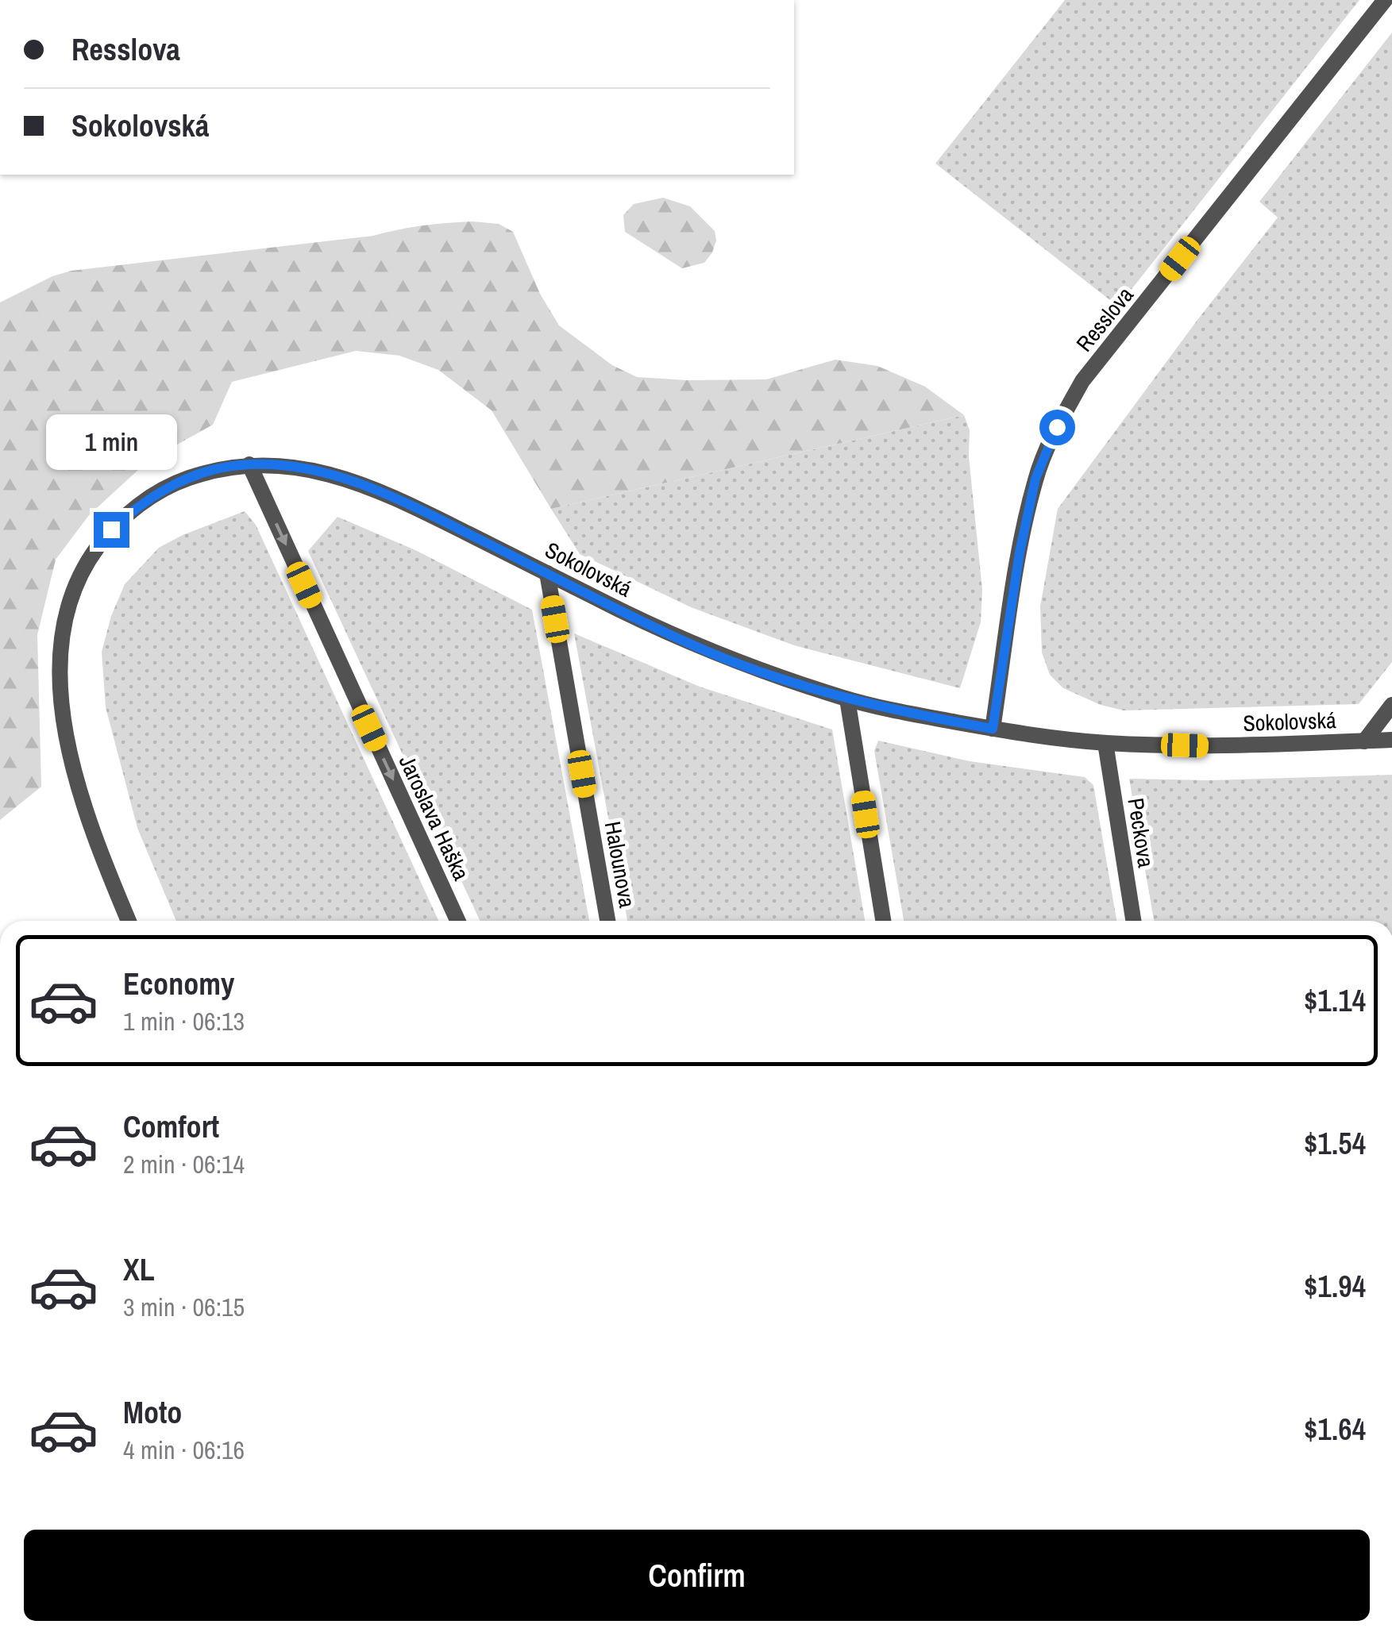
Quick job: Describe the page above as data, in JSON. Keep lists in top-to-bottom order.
{
  "streets": {
    "street": [
      "Resslova",
      "Sokolovská",
      "Jaroslava Haška",
      "Peckova",
      "Halounova"
    ]
  },
  "crossings": [
    ["Resslova", "Sokolovská"],
    ["Sokolovská", "Jaroslava Haška"],
    ["Sokolovská", "Peckova"],
    ["Sokolovská", "Halounova"]
  ],
  "one_way": ["Jaroslava Haška"],
  "page": {
    "banner": ["Resslova", "Sokolovská"],
    "bubble": "1 min",
    "list": [
      {
        "name": "Economy",
        "note": "1 min · 06:13",
        "value": "$1.14"
      },
      {
        "name": "Comfort",
        "note": "2 min · 06:14",
        "value": "$1.54"
      },
      {
        "name": "XL",
        "note": "3 min · 06:15",
        "value": "$1.94"
      },
      {
        "name": "Moto",
        "note": "4 min · 06:16",
        "value": "$1.64"
      }
    ],
    "buttons": "Confirm"
  }
}
